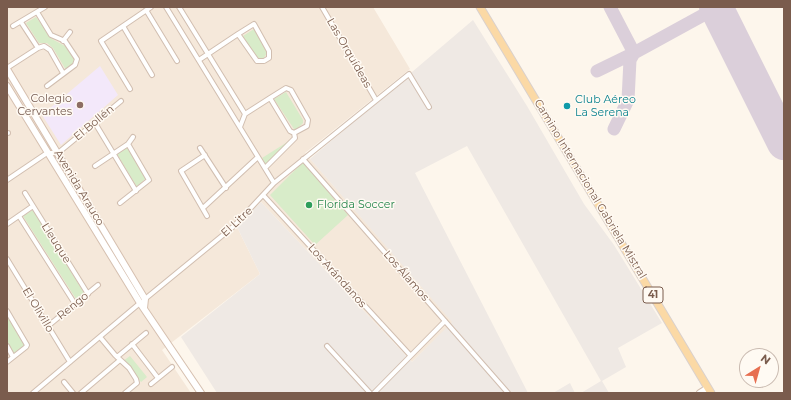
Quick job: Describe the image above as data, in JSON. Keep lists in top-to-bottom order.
{
  "streets": {
    "main road": ["Camino Internacional Gabriela Mistral", "41"],
    "street": [
      "Las Orquídeas",
      "El Bollén",
      "Avenida Arauco",
      "El Litre",
      "Lleuque",
      "Los Arándanos",
      "Los Álamos",
      "Rengo",
      "El Olivillo"
    ]
  },
  "crossings": [
    ["Las Orquídeas", "El Litre"],
    ["El Bollén", "Avenida Arauco"],
    ["Avenida Arauco", "El Litre"],
    ["El Litre", "Los Arándanos"],
    ["El Litre", "Los Álamos"],
    ["El Litre", "El Olivillo"],
    ["Lleuque", "Rengo"],
    ["Rengo", "El Olivillo"]
  ],
  "places": ["Colegio Cervantes", "Club Aéreo La Serena", "Florida Soccer"],
  "north": "top right"
}
